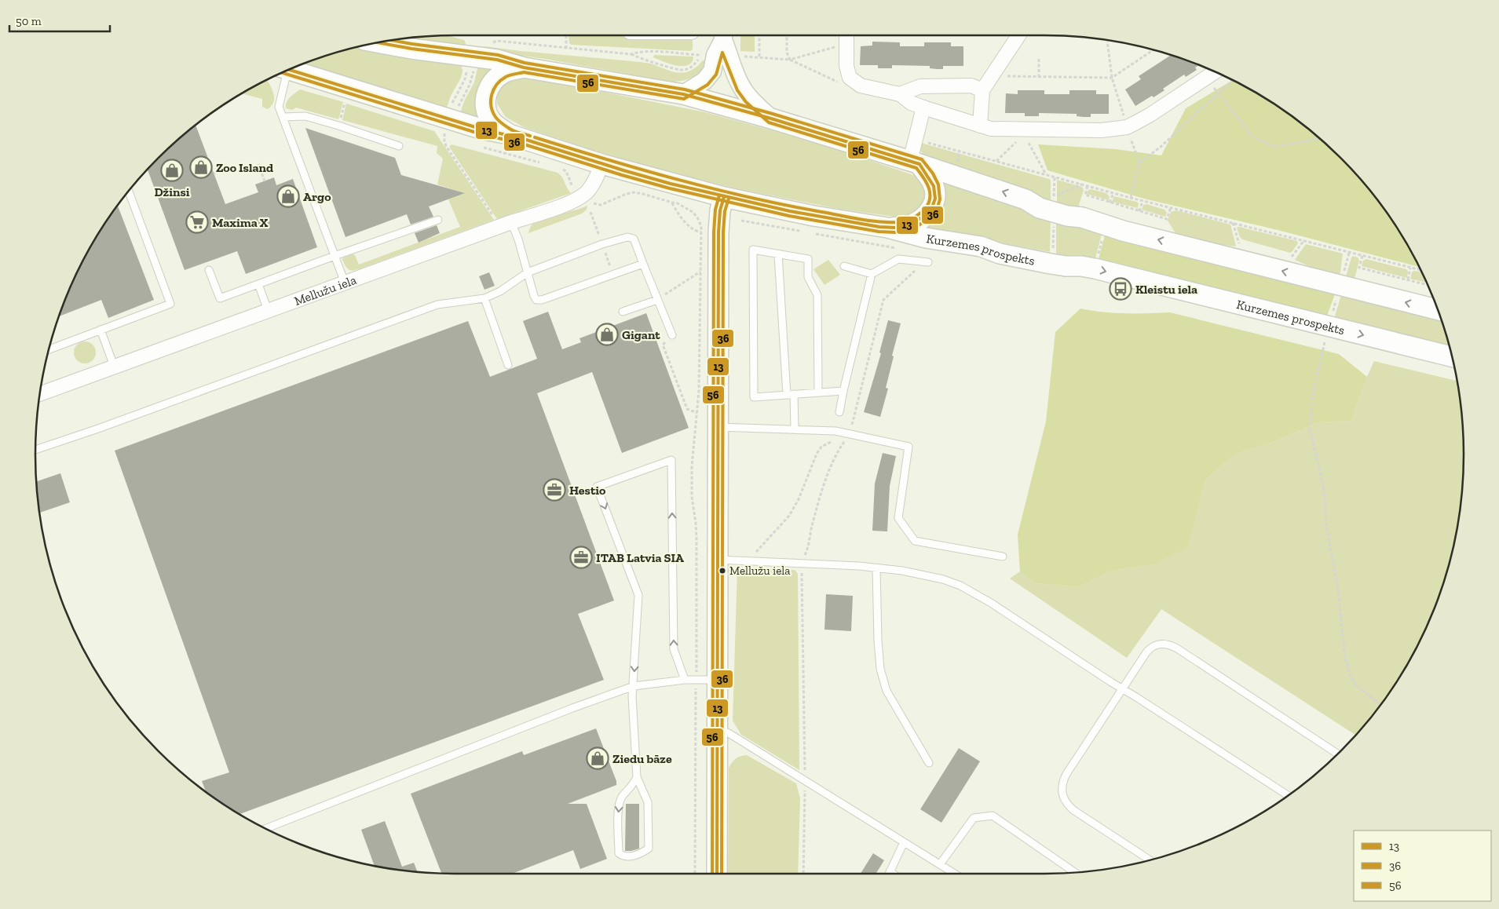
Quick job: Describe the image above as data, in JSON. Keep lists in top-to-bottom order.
{
  "streets": {
    "main road": ["Kurzemes prospekts"],
    "street": ["Mellužu iela"]
  },
  "crossings": [
    ["Kurzemes prospekts", "Mellužu iela"]
  ],
  "places": {
    "shop": [
      "Zoo Island",
      "Džinsi",
      "Argo",
      "Gigant",
      "Ziedu bāze"
    ],
    "supermarket": ["Maxima X"],
    "bus stop": ["Kleistu iela"],
    "office": ["Hestio", "ITAB Latvia SIA"],
    "other": ["Mellužu iela"]
  },
  "lines": ["transit line 36", "transit line 13", "transit line 56"],
  "legend": ["13", "36", "56"],
  "scale_bar": "50 m"
}
